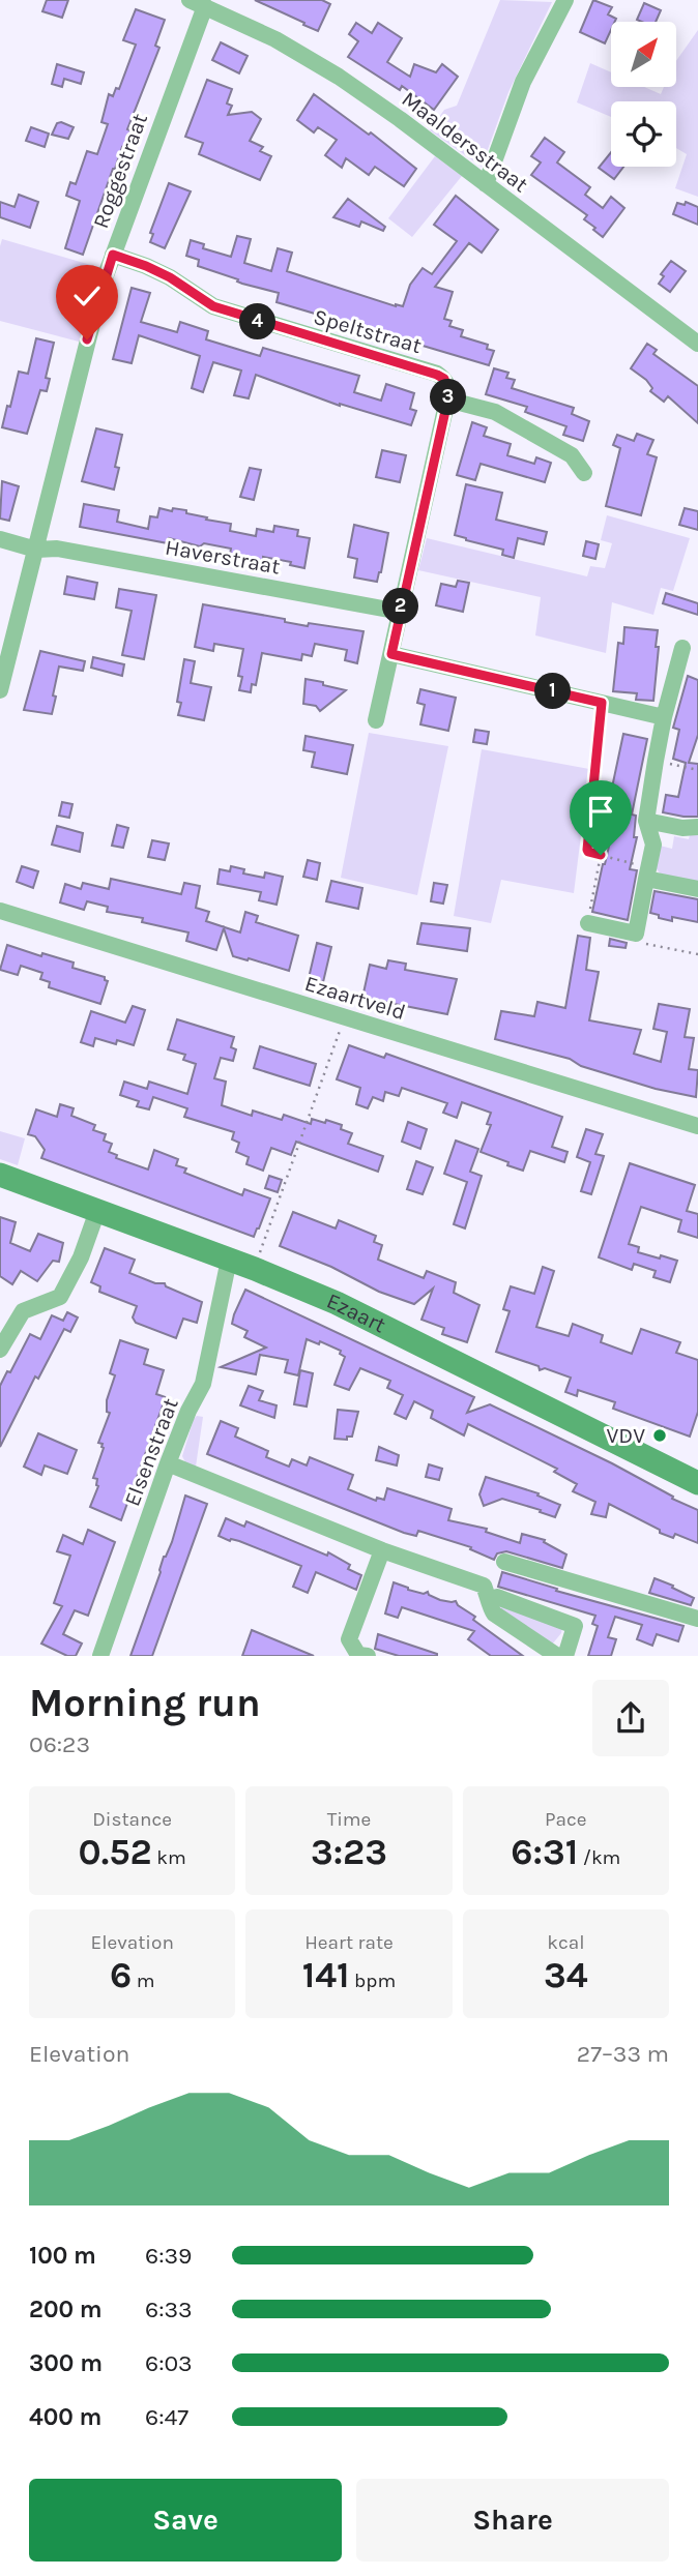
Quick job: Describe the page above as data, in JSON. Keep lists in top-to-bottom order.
{
  "streets": {
    "main road": ["Ezaart"],
    "street": [
      "Maaldersstraat",
      "Roggestraat",
      "Speltstraat",
      "Haverstraat",
      "Ezaartveld",
      "Elsenstraat"
    ]
  },
  "crossings": [
    ["Maaldersstraat", "Roggestraat"],
    ["Roggestraat", "Speltstraat"],
    ["Roggestraat", "Haverstraat"],
    ["Ezaart", "Elsenstraat"]
  ],
  "places": ["VDV"],
  "north": "top right",
  "page": {
    "pins": [
      "4",
      "3",
      "2",
      "1"
    ],
    "heading": ["Morning run", "06:23"],
    "stats": [
      ["Distance", "0.52 km"],
      ["Time", "3:23"],
      ["Pace", "6:31 /km"],
      ["Elevation", "6 m"],
      ["Heart rate", "141 bpm"],
      ["kcal", "34"]
    ],
    "chart": ["Elevation", "27–33 m"],
    "list": [
      {
        "name": "100 m",
        "note": "6:39"
      },
      {
        "name": "200 m",
        "note": "6:33"
      },
      {
        "name": "300 m",
        "note": "6:03"
      },
      {
        "name": "400 m",
        "note": "6:47"
      }
    ],
    "buttons": ["Save", "Share"]
  }
}
